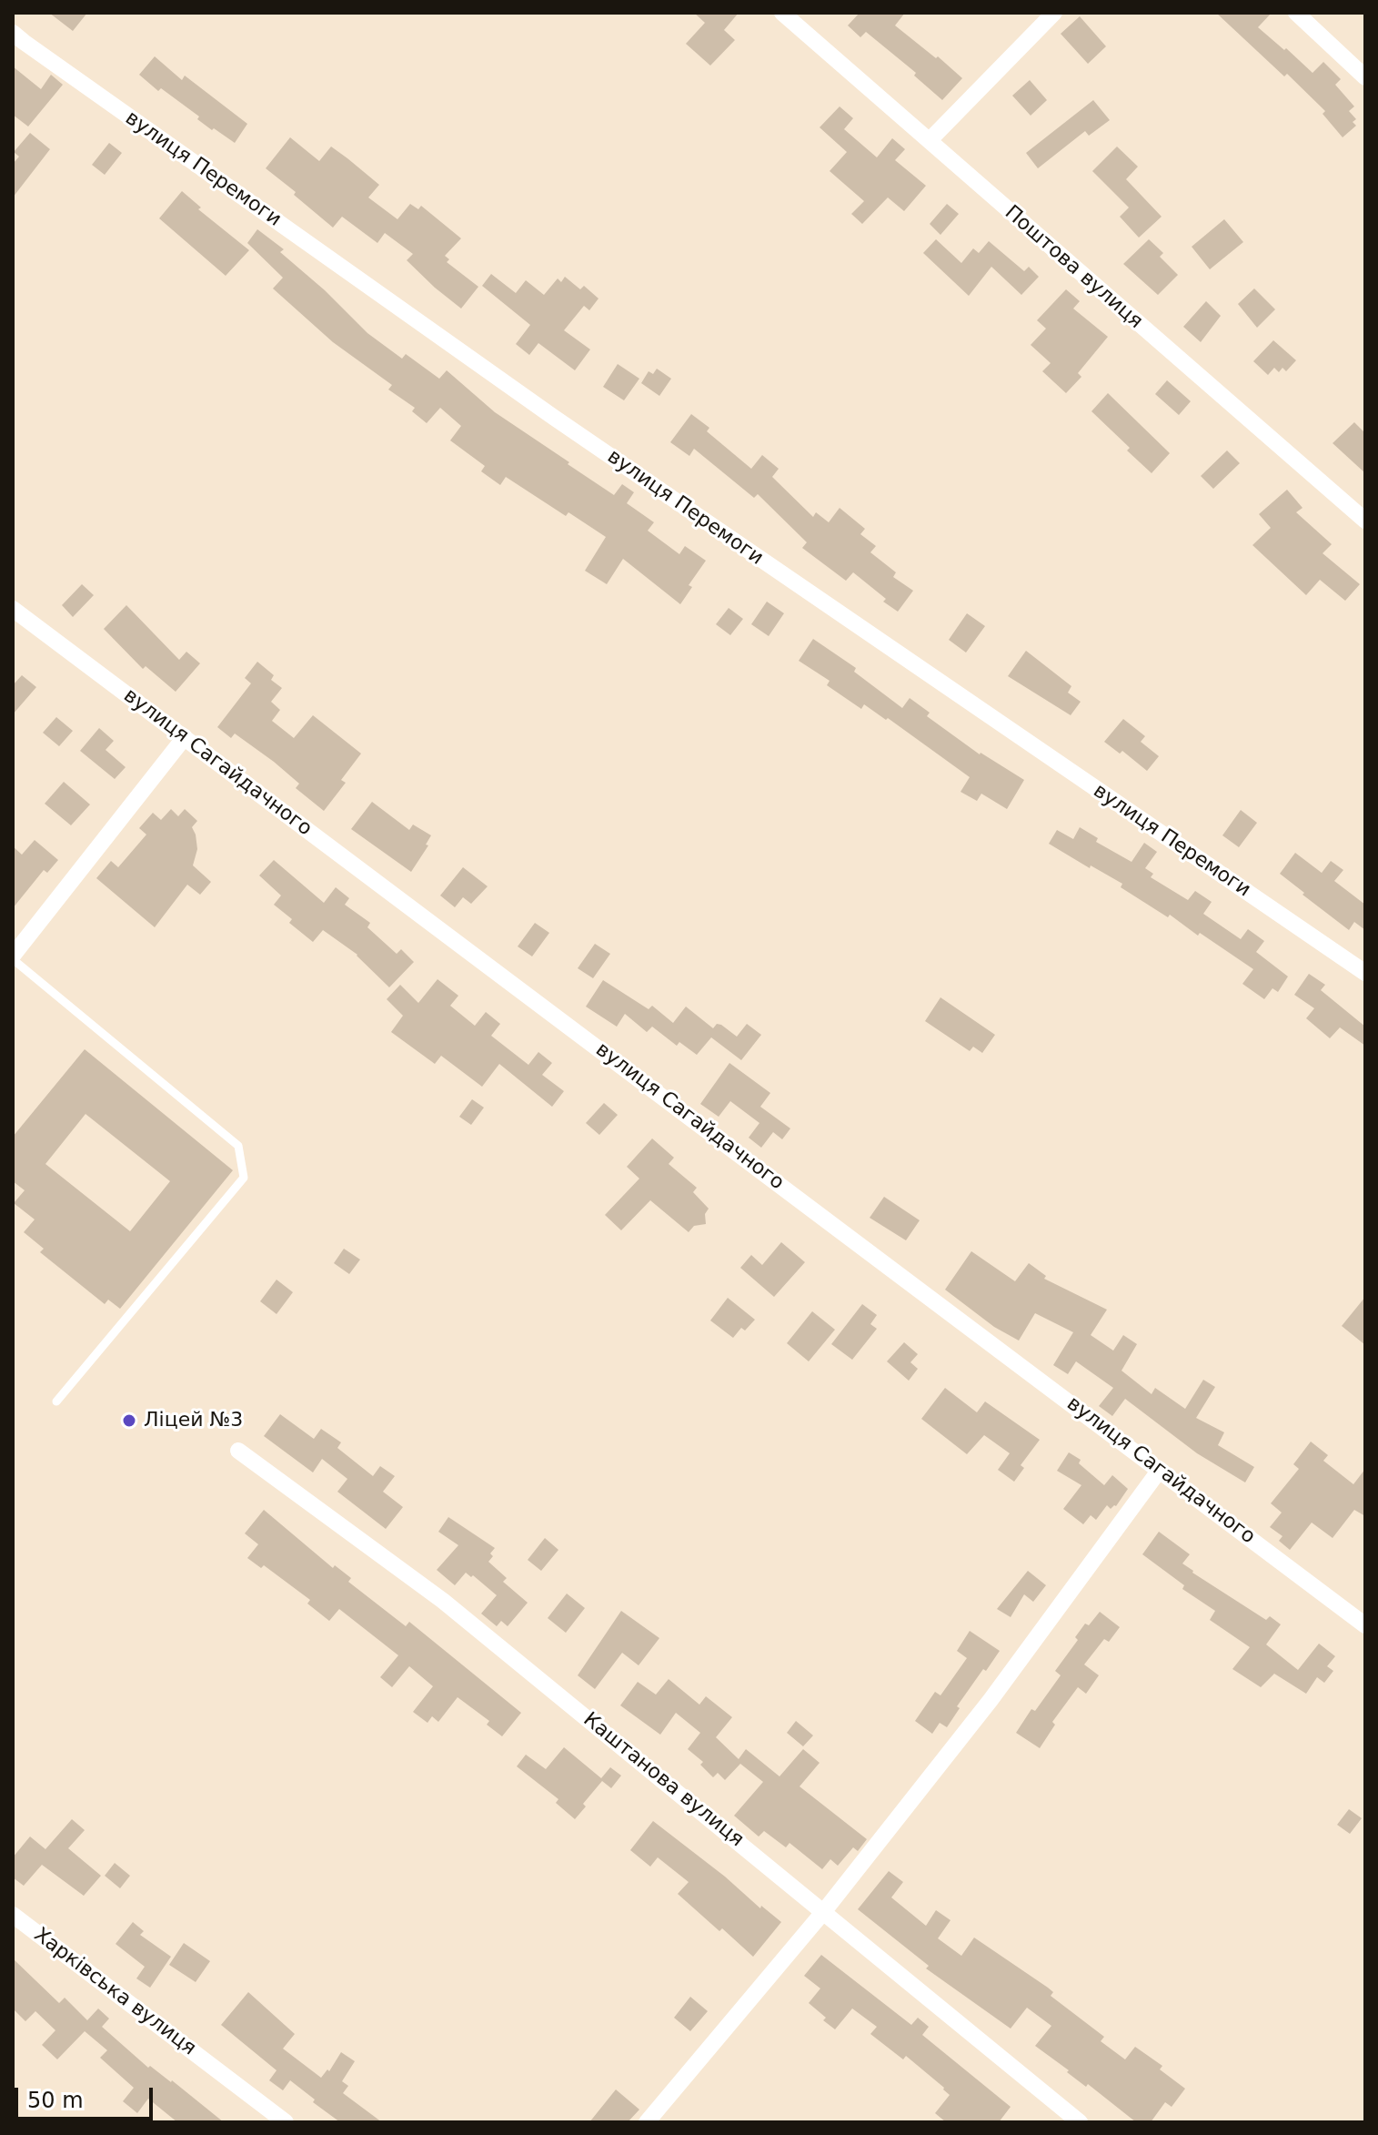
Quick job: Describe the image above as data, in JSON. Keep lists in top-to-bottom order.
{
  "streets": {
    "street": [
      "вулиця Перемоги",
      "Поштова вулиця",
      "вулиця Сагайдачного",
      "Каштанова вулиця",
      "Харківська вулиця"
    ]
  },
  "places": ["Ліцей №3"],
  "scale_bar": "50 m"
}
